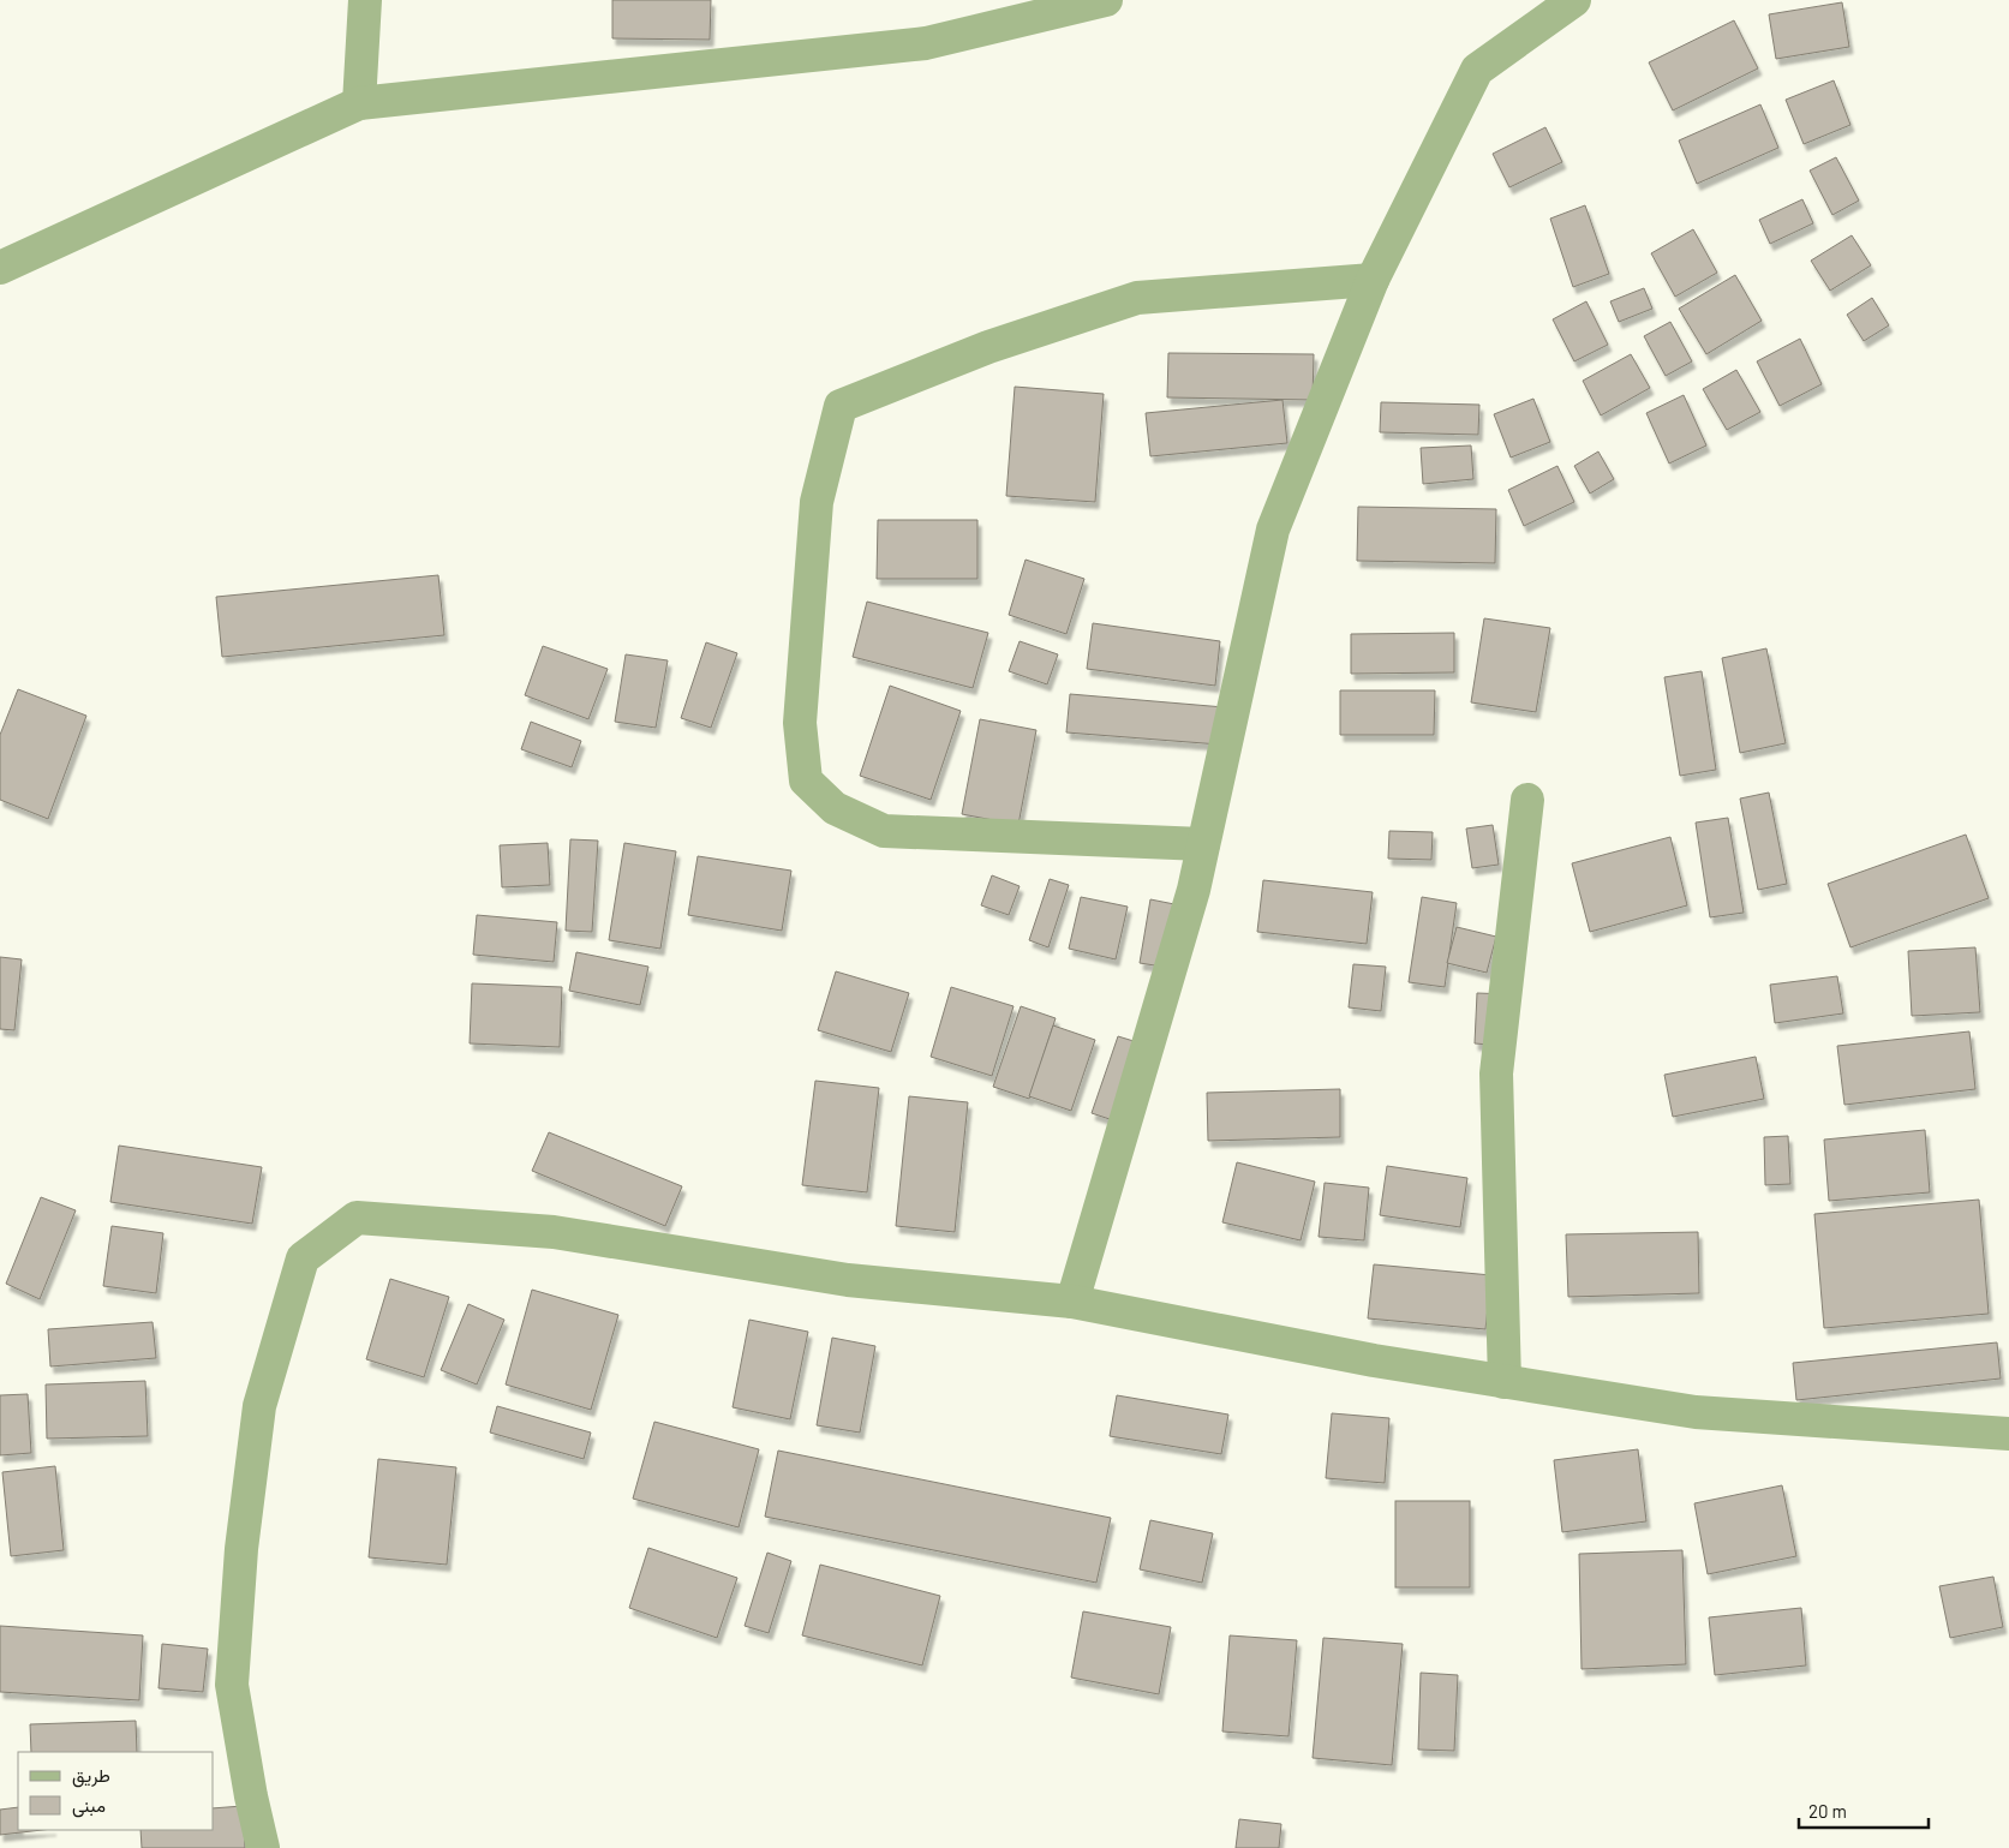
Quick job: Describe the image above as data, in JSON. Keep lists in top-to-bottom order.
{
  "legend": ["طريق", "مبنى"],
  "scale_bar": "20 m"
}
